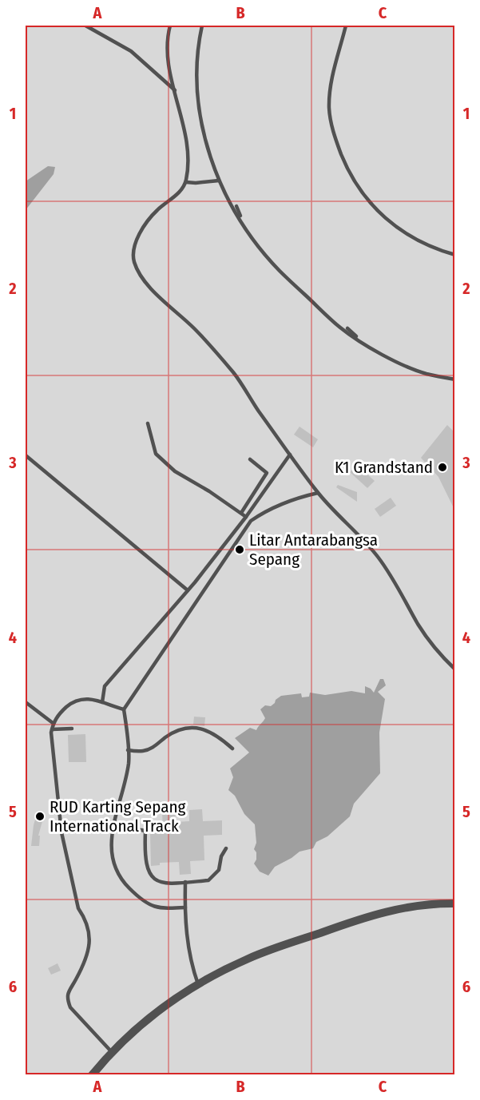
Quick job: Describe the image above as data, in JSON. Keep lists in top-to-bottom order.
{
  "places": ["K1 Grandstand", "Litar Antarabangsa Sepang", "RUD Karting Sepang International Track"],
  "grid": {
    "columns": ["A", "B", "C"],
    "rows": [
      "1",
      "2",
      "3",
      "4",
      "5",
      "6"
    ]
  }
}
